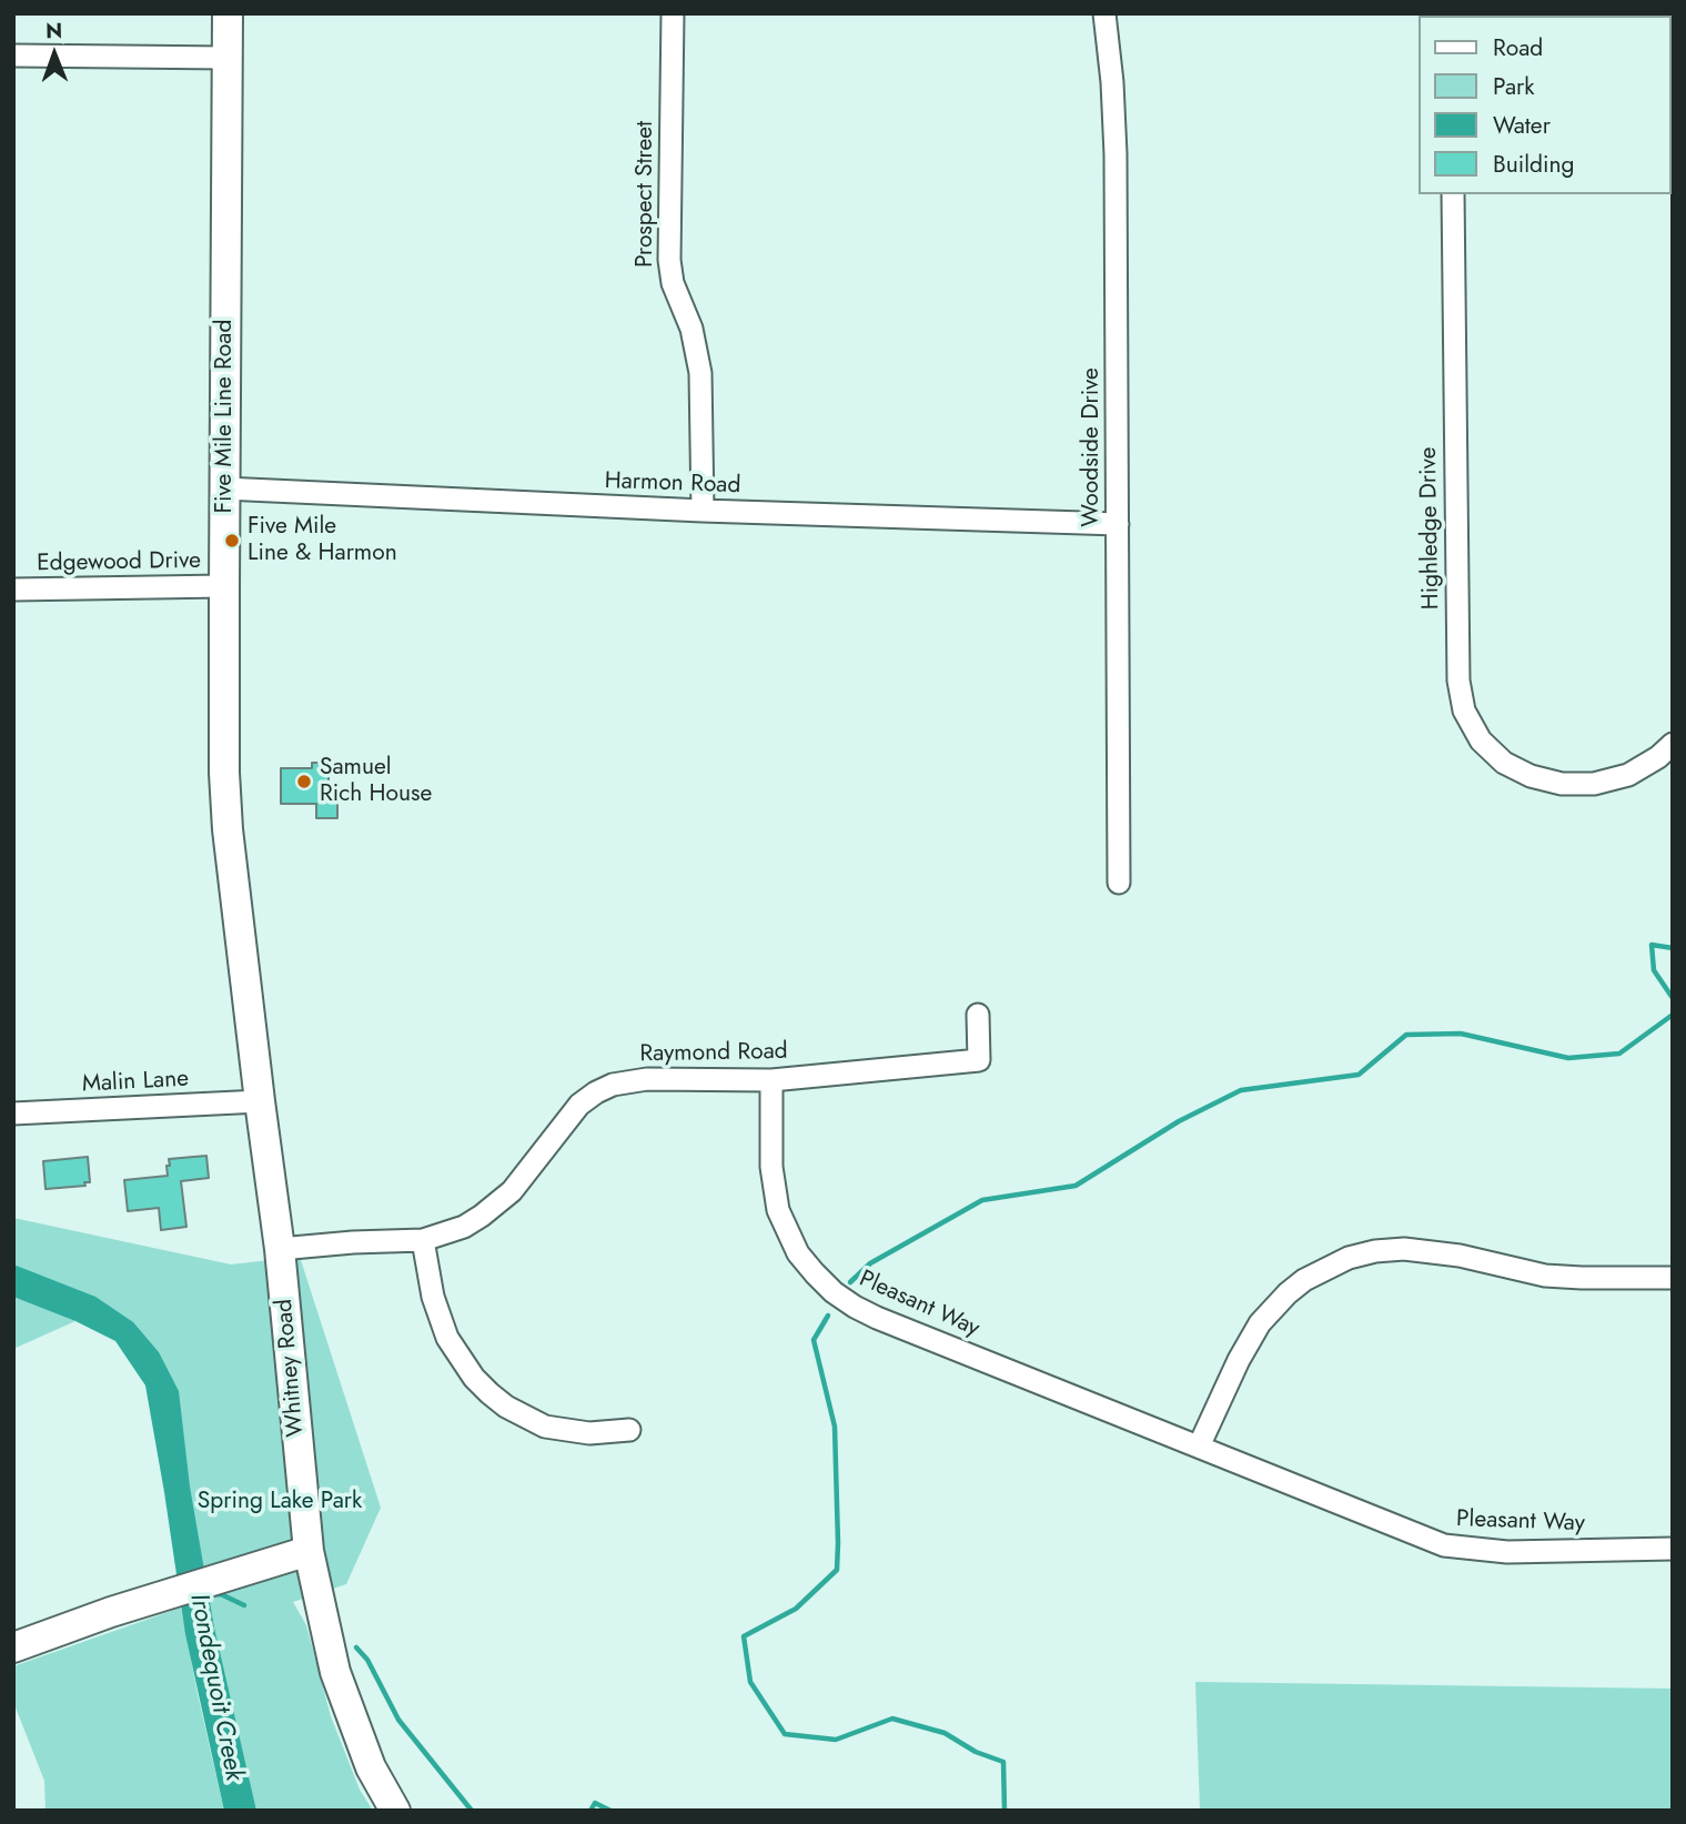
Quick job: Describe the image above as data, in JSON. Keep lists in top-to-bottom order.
{
  "streets": {
    "main road": ["Five Mile Line Road", "Whitney Road"],
    "street": [
      "Prospect Street",
      "Woodside Drive",
      "Harmon Road",
      "Highledge Drive",
      "Edgewood Drive",
      "Raymond Road",
      "Malin Lane",
      "Pleasant Way"
    ]
  },
  "crossings": [
    ["Prospect Street", "Harmon Road"],
    ["Five Mile Line Road", "Harmon Road"],
    ["Five Mile Line Road", "Edgewood Drive"],
    ["Five Mile Line Road", "Whitney Road"],
    ["Woodside Drive", "Harmon Road"],
    ["Raymond Road", "Pleasant Way"],
    ["Raymond Road", "Whitney Road"],
    ["Malin Lane", "Whitney Road"]
  ],
  "water": ["Irondequoit Creek"],
  "parks": ["Spring Lake Park"],
  "places": ["Five Mile Line & Harmon", "Samuel Rich House"],
  "legend": [
    "Road",
    "Park",
    "Water",
    "Building"
  ],
  "north": "top"
}
